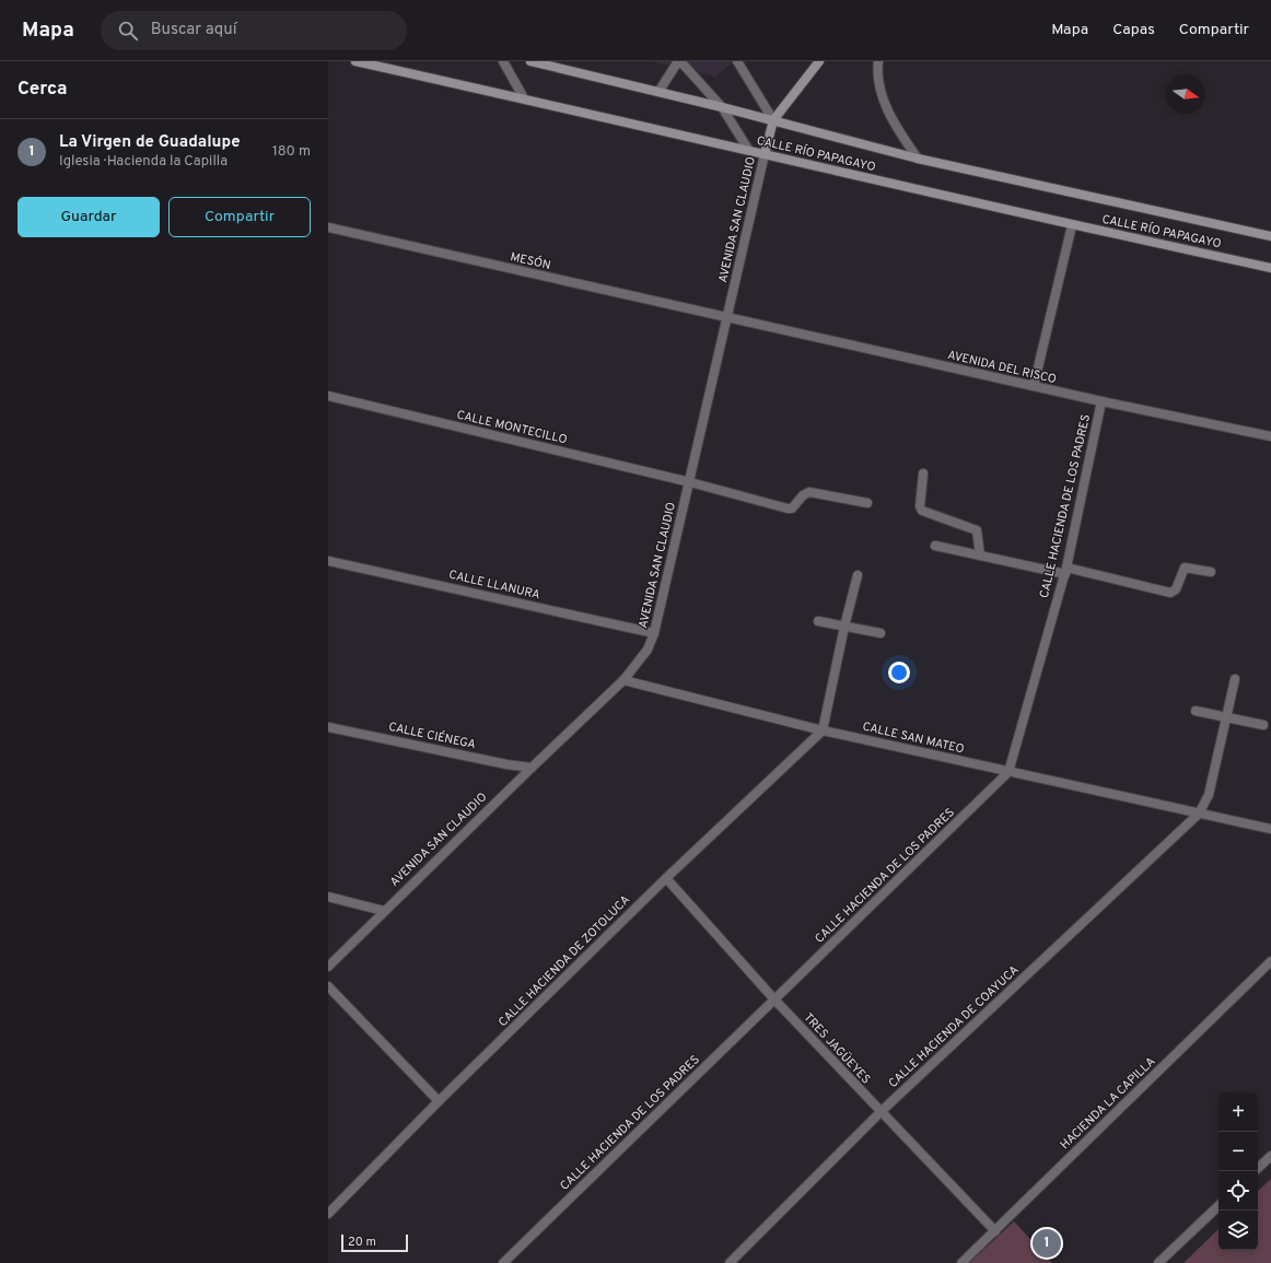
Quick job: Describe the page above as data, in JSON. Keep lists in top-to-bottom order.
{
  "streets": {
    "main road": ["CALLE RÍO PAPAGAYO", "AVENIDA SAN CLAUDIO"],
    "street": [
      "MESÓN",
      "AVENIDA DEL RISCO",
      "CALLE MONTECILLO",
      "CALLE HACIENDA DE LOS PADRES",
      "CALLE LLANURA",
      "CALLE CIÉNEGA",
      "CALLE SAN MATEO",
      "CALLE HACIENDA DE ZOTOLUCA",
      "CALLE HACIENDA DE COAYUCA",
      "TRES JAGÜEYES",
      "HACIENDA LA CAPILLA"
    ]
  },
  "crossings": [
    ["CALLE RÍO PAPAGAYO", "AVENIDA SAN CLAUDIO"],
    ["AVENIDA SAN CLAUDIO", "MESÓN"],
    ["AVENIDA SAN CLAUDIO", "AVENIDA DEL RISCO"],
    ["AVENIDA SAN CLAUDIO", "CALLE MONTECILLO"],
    ["AVENIDA SAN CLAUDIO", "CALLE LLANURA"],
    ["AVENIDA SAN CLAUDIO", "CALLE CIÉNEGA"],
    ["AVENIDA SAN CLAUDIO", "CALLE SAN MATEO"],
    ["MESÓN", "AVENIDA DEL RISCO"],
    ["AVENIDA DEL RISCO", "CALLE HACIENDA DE LOS PADRES"],
    ["CALLE HACIENDA DE LOS PADRES", "CALLE SAN MATEO"],
    ["CALLE HACIENDA DE LOS PADRES", "TRES JAGÜEYES"],
    ["CALLE SAN MATEO", "CALLE HACIENDA DE ZOTOLUCA"],
    ["CALLE SAN MATEO", "CALLE HACIENDA DE COAYUCA"],
    ["CALLE HACIENDA DE ZOTOLUCA", "TRES JAGÜEYES"],
    ["CALLE HACIENDA DE COAYUCA", "TRES JAGÜEYES"],
    ["TRES JAGÜEYES", "HACIENDA LA CAPILLA"]
  ],
  "scale_bar": "20 m",
  "north": "right",
  "page": {
    "header": "Mapa",
    "search": "Buscar aquí",
    "nav": ["Mapa", "Capas", "Compartir"],
    "heading": "Cerca",
    "list": [
      {
        "mark": "1",
        "name": "La Virgen de Guadalupe",
        "note": "Iglesia · Hacienda la Capilla",
        "value": "180 m"
      }
    ],
    "buttons": ["Guardar", "Compartir"],
    "map_buttons": ["+", "−"],
    "pins": "1",
    "scale": "20 m"
  }
}
